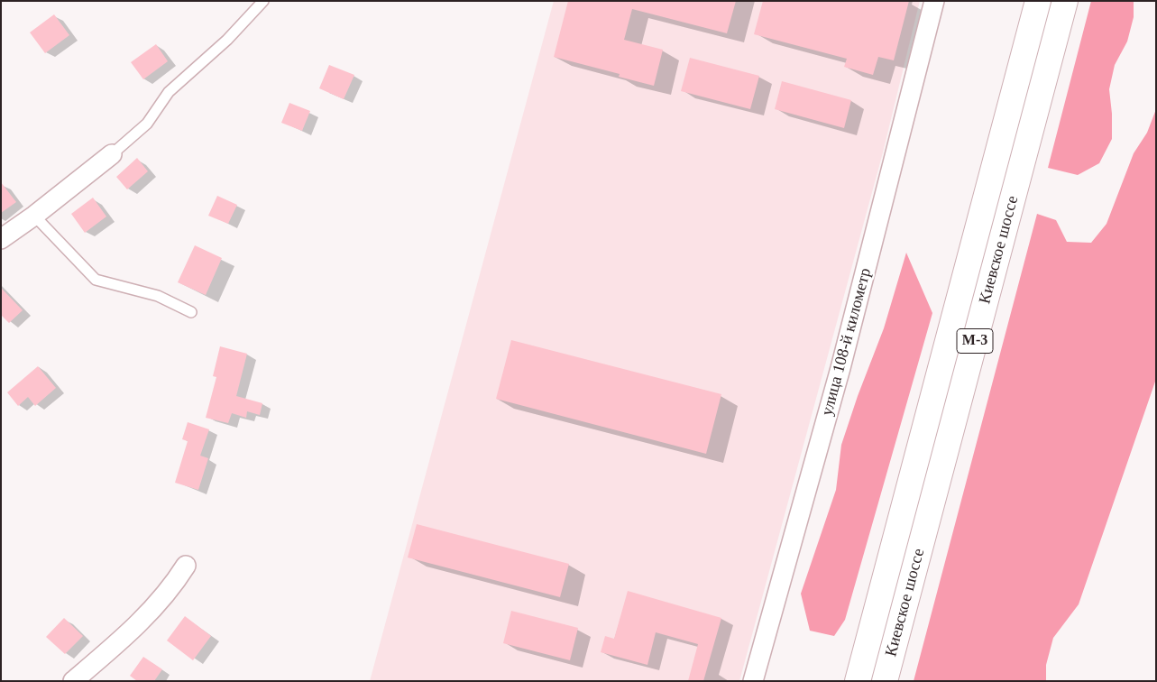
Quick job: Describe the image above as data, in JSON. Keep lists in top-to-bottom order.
{
  "streets": {
    "highway": ["Киевское шоссе", "М-3"],
    "street": ["улица 108-й километр"]
  }
}
